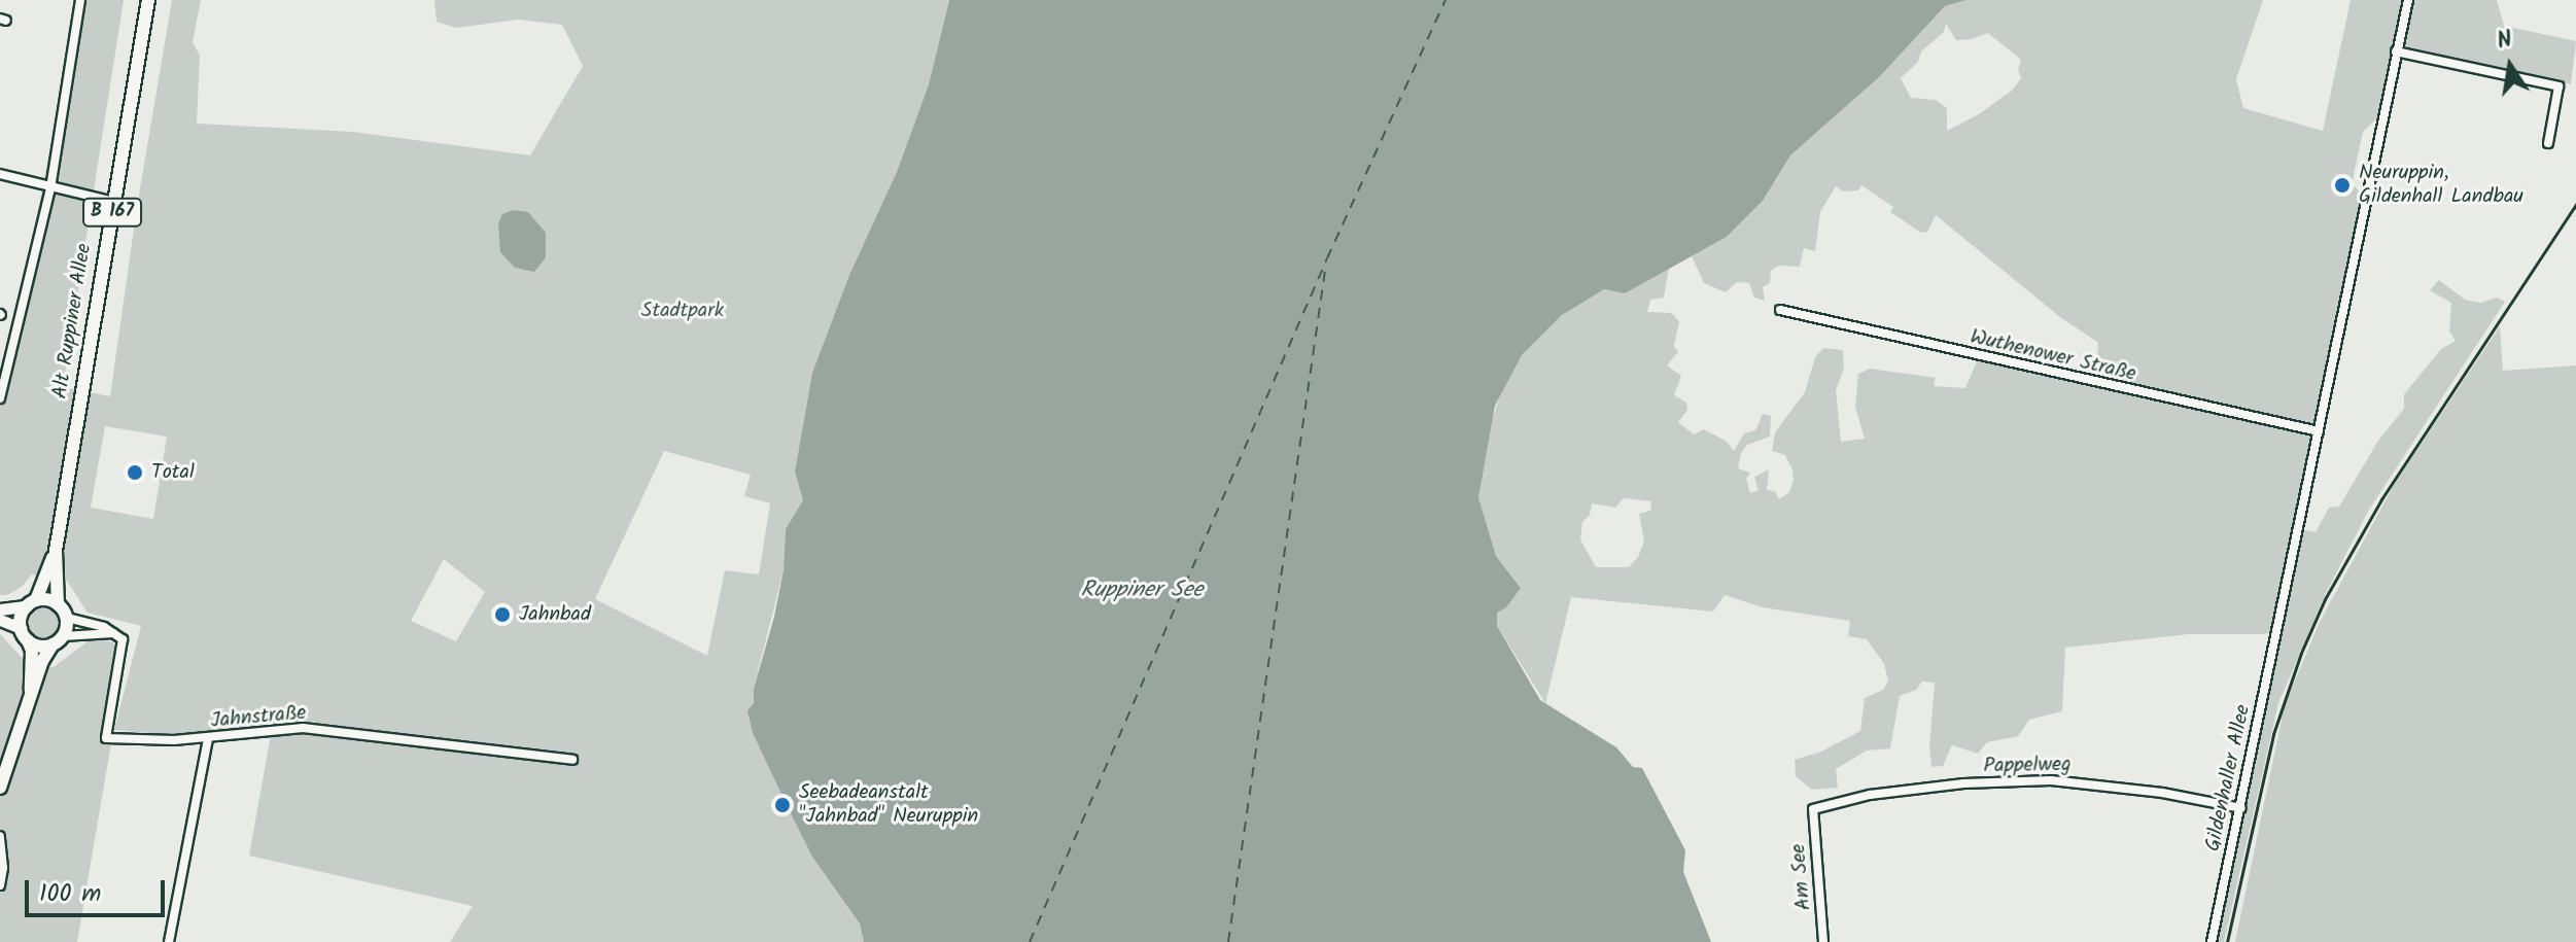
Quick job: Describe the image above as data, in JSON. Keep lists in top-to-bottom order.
{
  "streets": {
    "main road": ["B 167", "Alt Ruppiner Allee"],
    "street": [
      "Wuthenower Straße",
      "Jahnstraße",
      "Pappelweg",
      "Gildenhaller Allee",
      "Am See"
    ]
  },
  "crossings": [
    ["B 167", "Alt Ruppiner Allee"],
    ["Wuthenower Straße", "Gildenhaller Allee"],
    ["Pappelweg", "Gildenhaller Allee"],
    ["Pappelweg", "Am See"]
  ],
  "water": ["Ruppiner See"],
  "parks": ["Stadtpark"],
  "places": [
    "Neuruppin, Gildenhall Landbau",
    "Total",
    "Jahnbad",
    "Seebadeanstalt \"Jahnbad\" Neuruppin"
  ],
  "scale_bar": "100 m",
  "north": "top"
}
